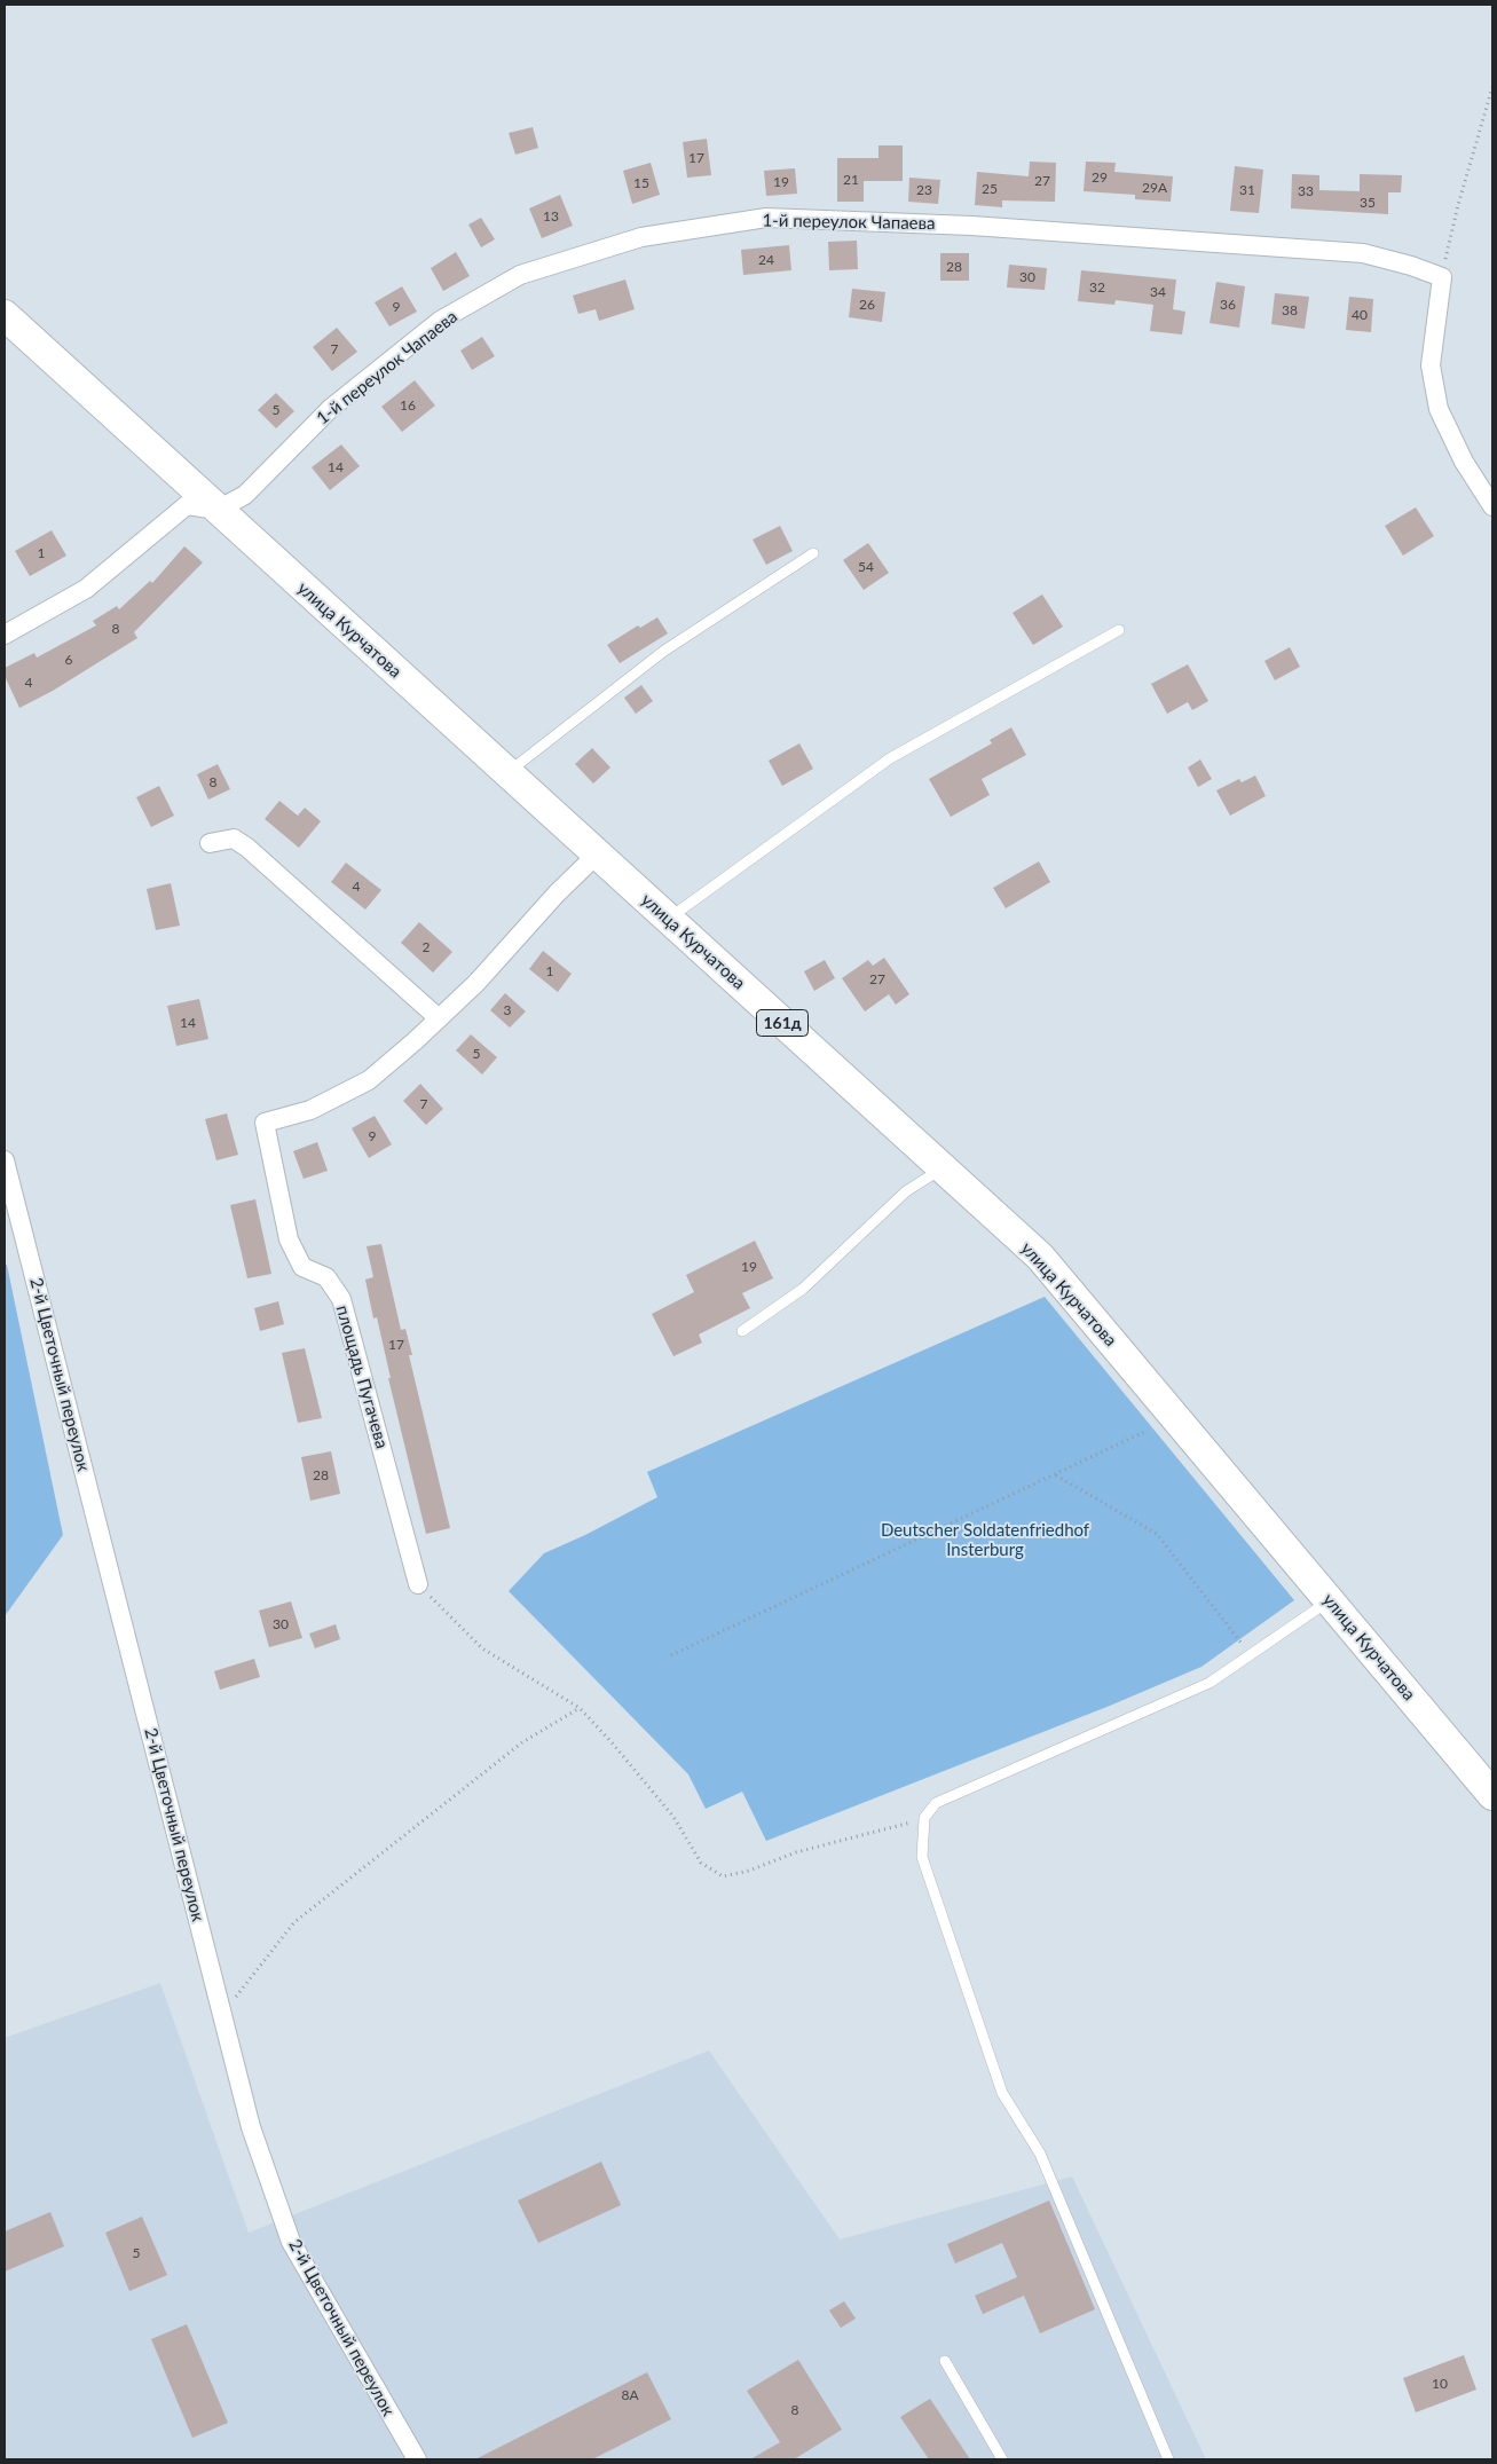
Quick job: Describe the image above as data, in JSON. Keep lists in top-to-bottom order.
{
  "streets": {
    "main road": ["улица Курчатова", "161д"],
    "street": ["1-й переулок Чапаева", "2-й Цветочный переулок", "площадь Пугачева"]
  },
  "crossings": [
    ["1-й переулок Чапаева", "улица Курчатова"]
  ],
  "parks": ["Deutscher Soldatenfriedhof Insterburg"],
  "house_numbers": [
    "17",
    "29",
    "21",
    "27",
    "19",
    "15",
    "29А",
    "25",
    "23",
    "31",
    "33",
    "35",
    "13",
    "24",
    "28",
    "30",
    "32",
    "34",
    "26",
    "36",
    "9",
    "38",
    "40",
    "7",
    "16",
    "5",
    "14",
    "1",
    "54",
    "8",
    "6",
    "4",
    "8",
    "4",
    "2",
    "1",
    "27",
    "3",
    "14",
    "5",
    "7",
    "9",
    "19",
    "17",
    "28",
    "30",
    "5",
    "10",
    "8А",
    "8"
  ]
}
